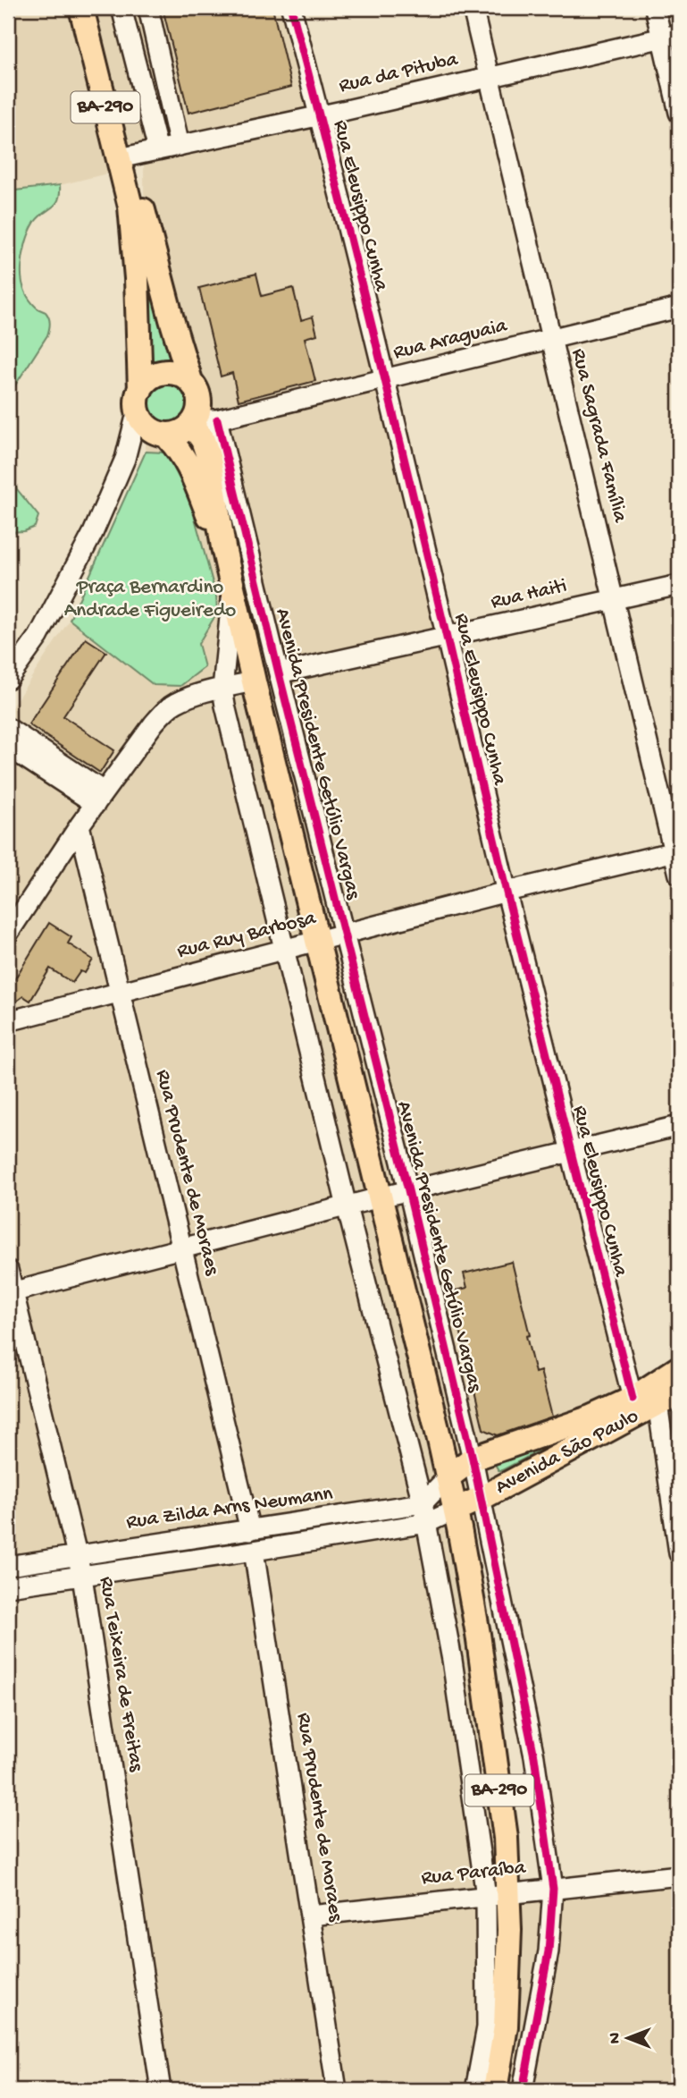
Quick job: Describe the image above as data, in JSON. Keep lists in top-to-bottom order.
{
  "streets": {
    "main road": ["BA-290", "Avenida Presidente Getúlio Vargas", "Avenida São Paulo"],
    "street": [
      "Rua da Pituba",
      "Rua Eleusippo Cunha",
      "Rua Araguaia",
      "Rua Sagrada Família",
      "Rua Haiti",
      "Rua Ruy Barbosa",
      "Rua Prudente de Moraes",
      "Rua Zilda Arns Neumann",
      "Rua Teixeira de Freitas",
      "Rua Paraíba"
    ]
  },
  "crossings": [
    ["Rua da Pituba", "BA-290"],
    ["Rua da Pituba", "Rua Eleusippo Cunha"],
    ["Rua da Pituba", "Rua Sagrada Família"],
    ["BA-290", "Rua Araguaia"],
    ["BA-290", "Avenida Presidente Getúlio Vargas"],
    ["Rua Eleusippo Cunha", "Rua Araguaia"],
    ["Rua Eleusippo Cunha", "Rua Haiti"],
    ["Rua Eleusippo Cunha", "Rua Ruy Barbosa"],
    ["Rua Eleusippo Cunha", "Avenida São Paulo"],
    ["Rua Araguaia", "Rua Sagrada Família"],
    ["Rua Araguaia", "Avenida Presidente Getúlio Vargas"],
    ["Rua Sagrada Família", "Rua Haiti"],
    ["Rua Sagrada Família", "Rua Ruy Barbosa"],
    ["Rua Haiti", "Avenida Presidente Getúlio Vargas"],
    ["Avenida Presidente Getúlio Vargas", "Rua Ruy Barbosa"],
    ["Avenida Presidente Getúlio Vargas", "Avenida São Paulo"],
    ["Avenida Presidente Getúlio Vargas", "Rua Zilda Arns Neumann"],
    ["Avenida Presidente Getúlio Vargas", "Rua Paraíba"],
    ["Rua Ruy Barbosa", "Rua Prudente de Moraes"],
    ["Rua Prudente de Moraes", "Rua Zilda Arns Neumann"],
    ["Rua Prudente de Moraes", "Rua Paraíba"],
    ["Rua Zilda Arns Neumann", "Rua Teixeira de Freitas"]
  ],
  "parks": ["Praça Bernardino Andrade Figueiredo"],
  "north": "left"
}
